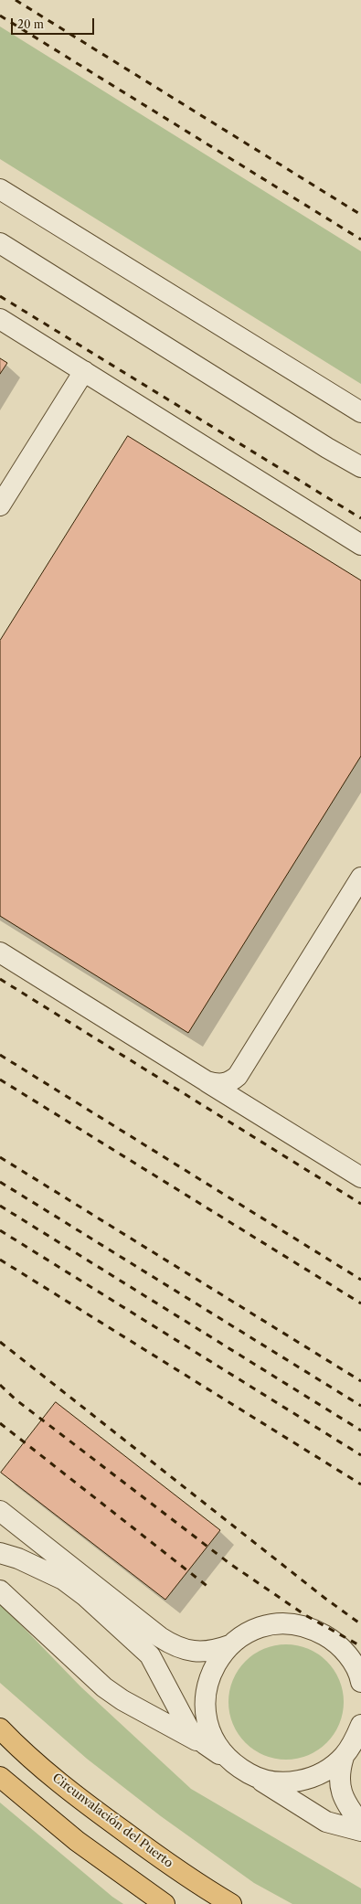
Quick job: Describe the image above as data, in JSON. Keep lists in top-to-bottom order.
{
  "streets": {
    "highway": ["Circunvalación del Puerto"]
  },
  "scale_bar": "20 m"
}
